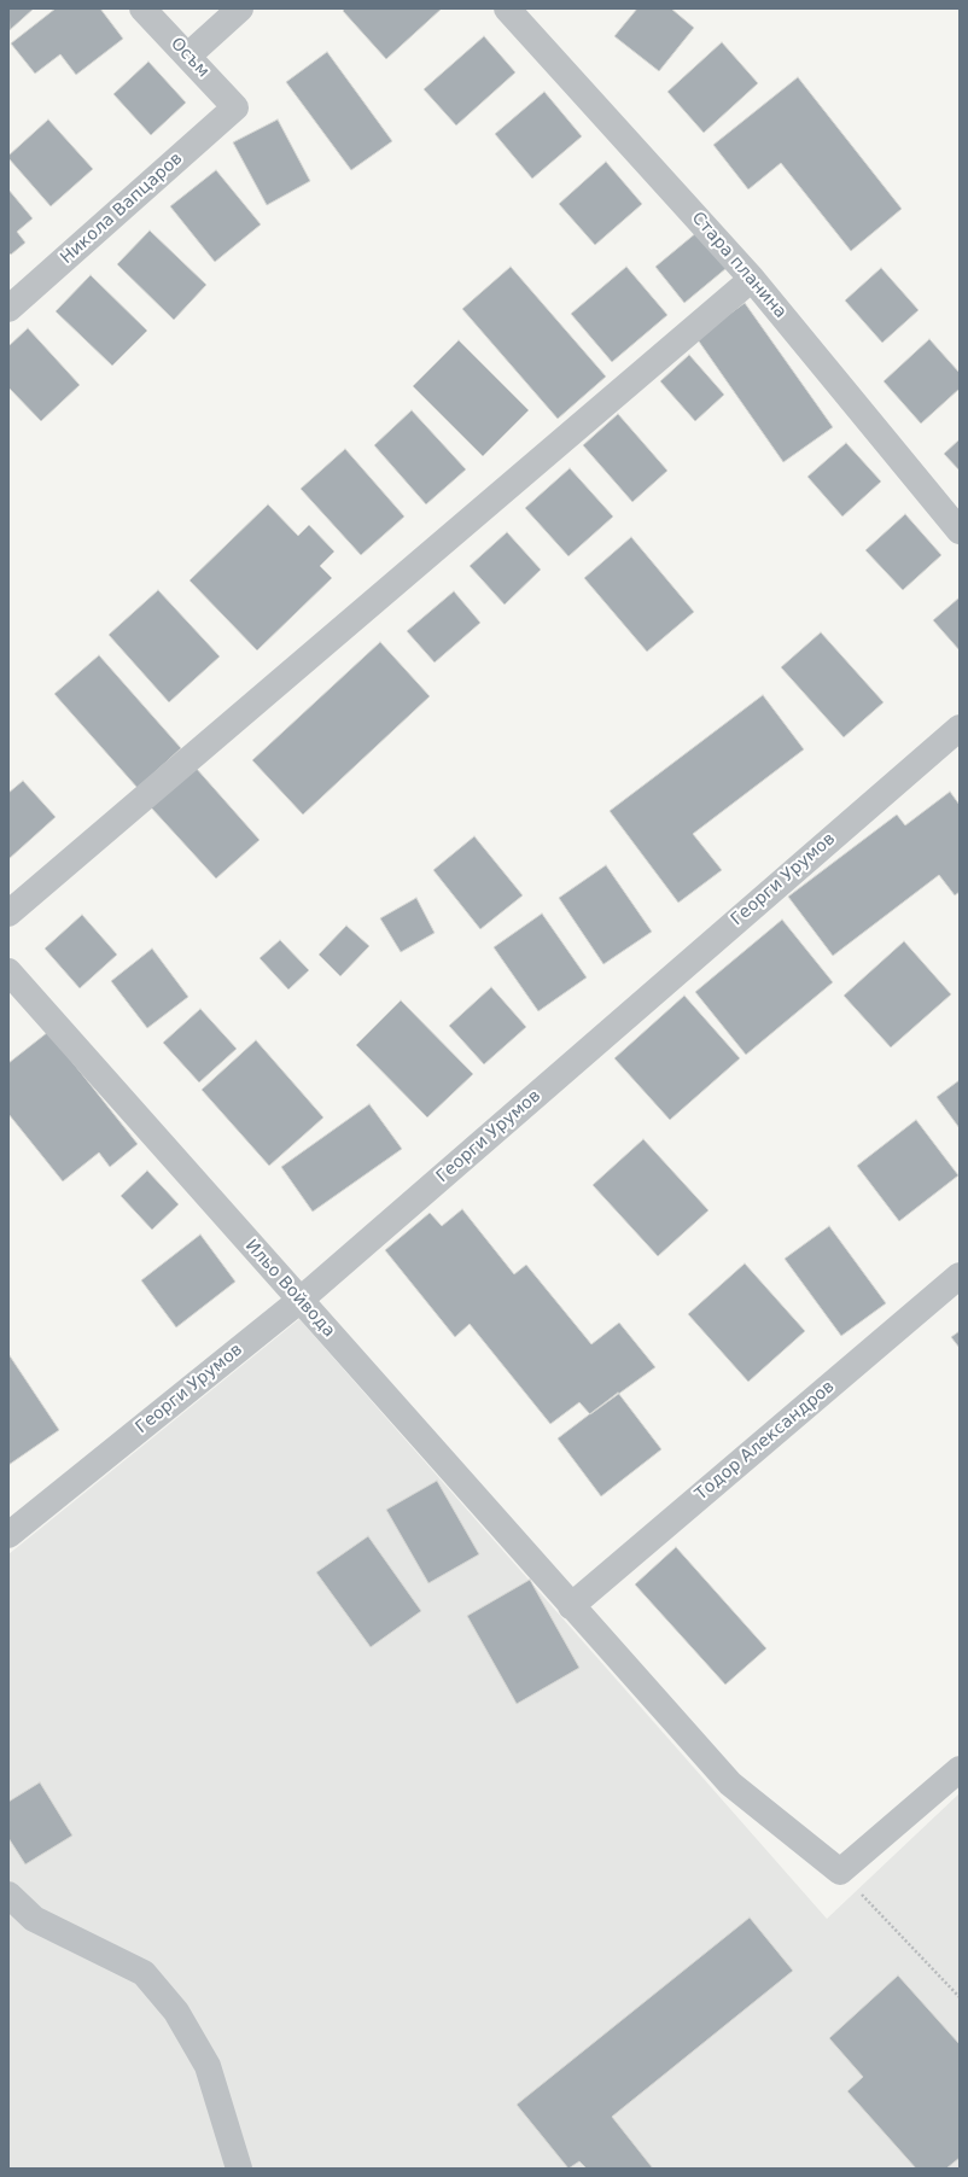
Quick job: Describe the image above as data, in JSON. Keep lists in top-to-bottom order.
{
  "streets": {
    "street": [
      "Осъм",
      "Никола Вапцаров",
      "Стара планина",
      "Георги Урумов",
      "Ильо Войвода",
      "Тодор Александров"
    ]
  },
  "crossings": [
    ["Осъм", "Никола Вапцаров"],
    ["Георги Урумов", "Ильо Войвода"],
    ["Ильо Войвода", "Тодор Александров"]
  ]
}
